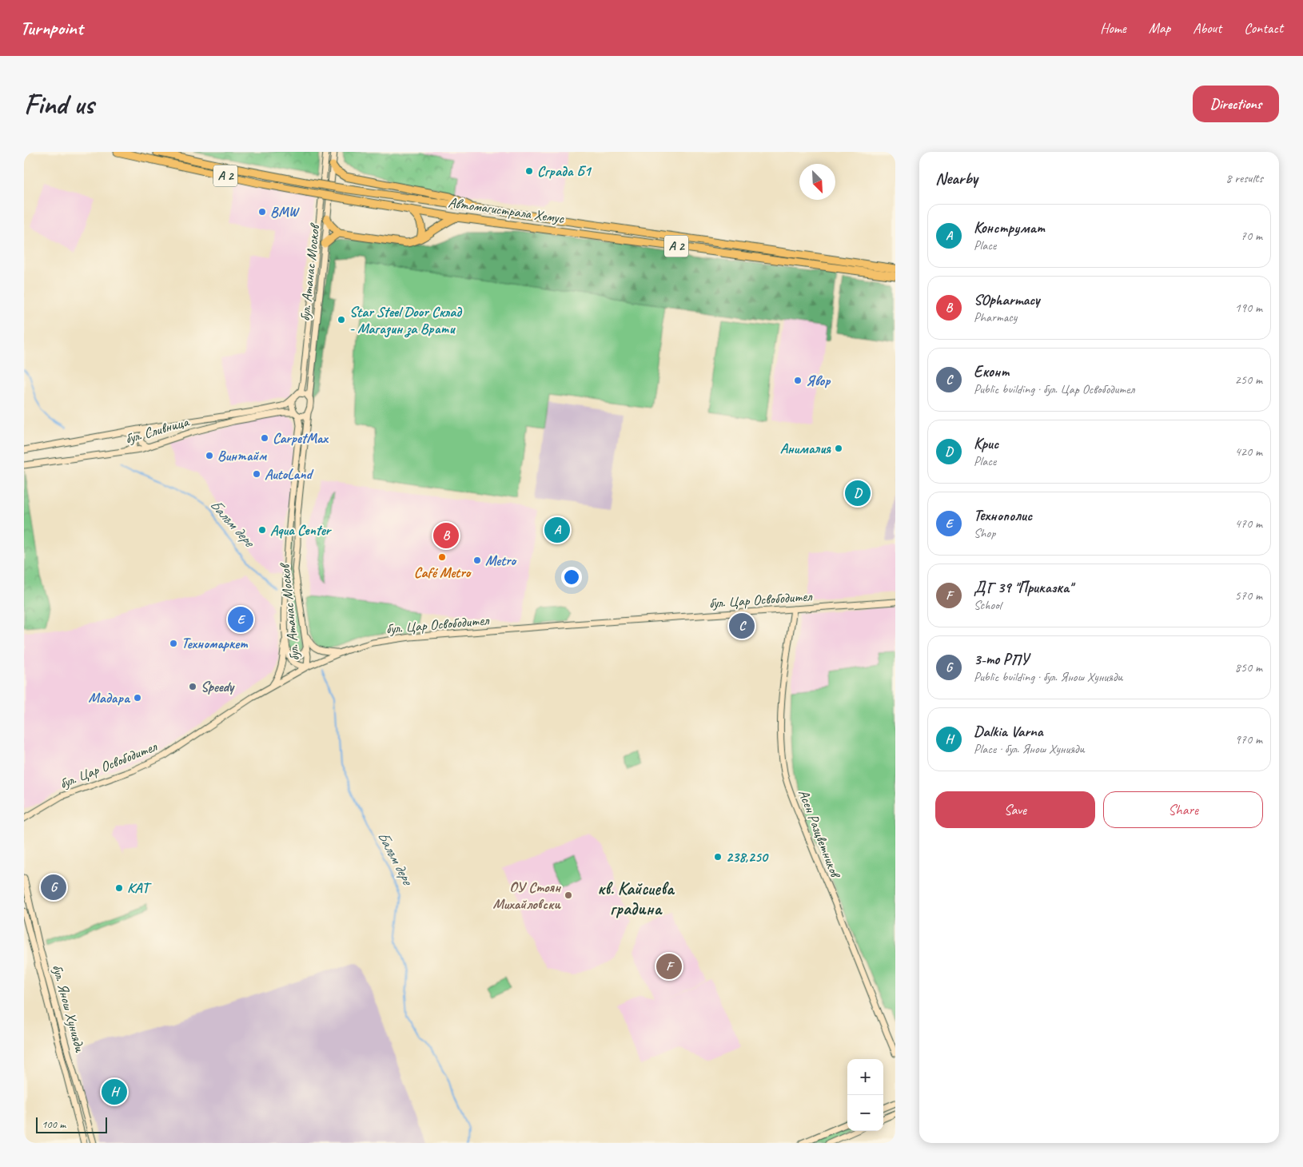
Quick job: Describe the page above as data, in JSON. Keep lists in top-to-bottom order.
{
  "streets": {
    "highway": ["A 2", "Автомагистрала Хемус"],
    "main road": [
      "бул. Атанас Москов",
      "бул. Сливница",
      "бул. Цар Освободител",
      "Асен Разцветников",
      "бул. Янош Хунияди"
    ]
  },
  "crossings": [
    ["бул. Атанас Москов", "бул. Сливница"],
    ["бул. Атанас Москов", "бул. Цар Освободител"],
    ["бул. Цар Освободител", "Асен Разцветников"]
  ],
  "districts": ["кв. Кайсиева градина"],
  "water": ["Балъм дере"],
  "places": [
    "Сграда Б1",
    "BMW",
    "Star Steel Door Склад - Магазин за Врати",
    "Явор",
    "CarpetMax",
    "Анималия",
    "Винтайм",
    "AutoLand",
    "Aqua Center",
    "Café Metro",
    "Metro",
    "Техномаркет",
    "Speedy",
    "Мадара",
    "238,250",
    "КАТ",
    "ОУ Стоян Михайловски"
  ],
  "scale_bar": "100 m",
  "north": "bottom right",
  "page": {
    "header": "Turnpoint",
    "nav": [
      "Home",
      "Map",
      "About",
      "Contact"
    ],
    "buttons": [
      "Directions",
      ["Save", "Share"]
    ],
    "title": "Find us",
    "heading": ["Nearby", "8 results"],
    "list": [
      {
        "mark": "A",
        "name": "Конструмат",
        "note": "Place",
        "value": "70 m"
      },
      {
        "mark": "B",
        "name": "SOpharmacy",
        "note": "Pharmacy",
        "value": "190 m"
      },
      {
        "mark": "C",
        "name": "Еконт",
        "note": "Public building · бул. Цар Освободител",
        "value": "250 m"
      },
      {
        "mark": "D",
        "name": "Крис",
        "note": "Place",
        "value": "420 m"
      },
      {
        "mark": "E",
        "name": "Технополис",
        "note": "Shop",
        "value": "470 m"
      },
      {
        "mark": "F",
        "name": "ДГ 39 \"Приказка\"",
        "note": "School",
        "value": "570 m"
      },
      {
        "mark": "G",
        "name": "3-то РПУ",
        "note": "Public building · бул. Янош Хунияди",
        "value": "850 m"
      },
      {
        "mark": "H",
        "name": "Dalkia Varna",
        "note": "Place · бул. Янош Хунияди",
        "value": "970 m"
      }
    ],
    "pins": [
      "D",
      "A",
      "B",
      "E",
      "C",
      "G",
      "F",
      "H"
    ],
    "map_buttons": ["+", "−"],
    "scale": "100 m"
  }
}
